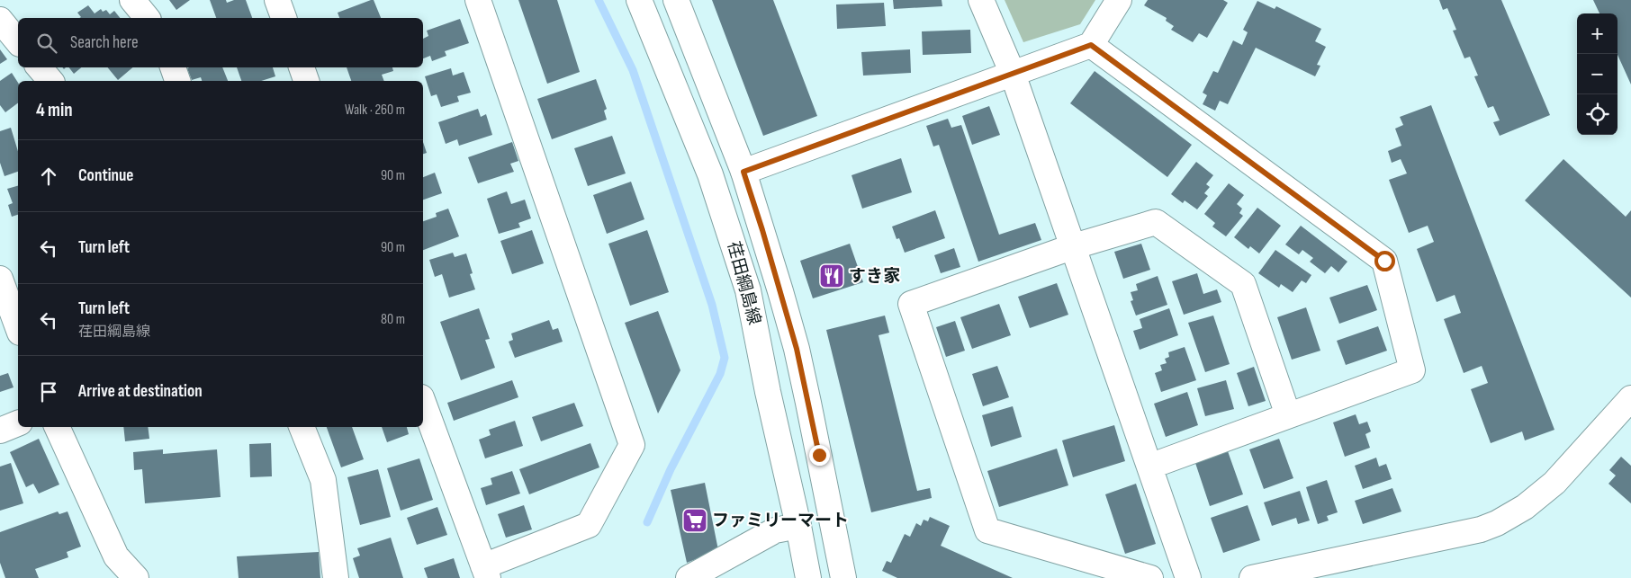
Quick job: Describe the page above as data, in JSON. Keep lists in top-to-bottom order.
{
  "streets": {
    "street": ["荏田綱島線"]
  },
  "places": {
    "restaurant": ["すき家"],
    "supermarket": ["ファミリーマート"]
  },
  "page": {
    "map_buttons": ["+", "−"],
    "search": "Search here",
    "heading": ["4 min", "Walk · 260 m"],
    "list": [
      ["Continue", "90 m"],
      ["Turn left", "90 m"],
      ["Turn left", "荏田綱島線", "80 m"],
      "Arrive at destination"
    ]
  }
}
